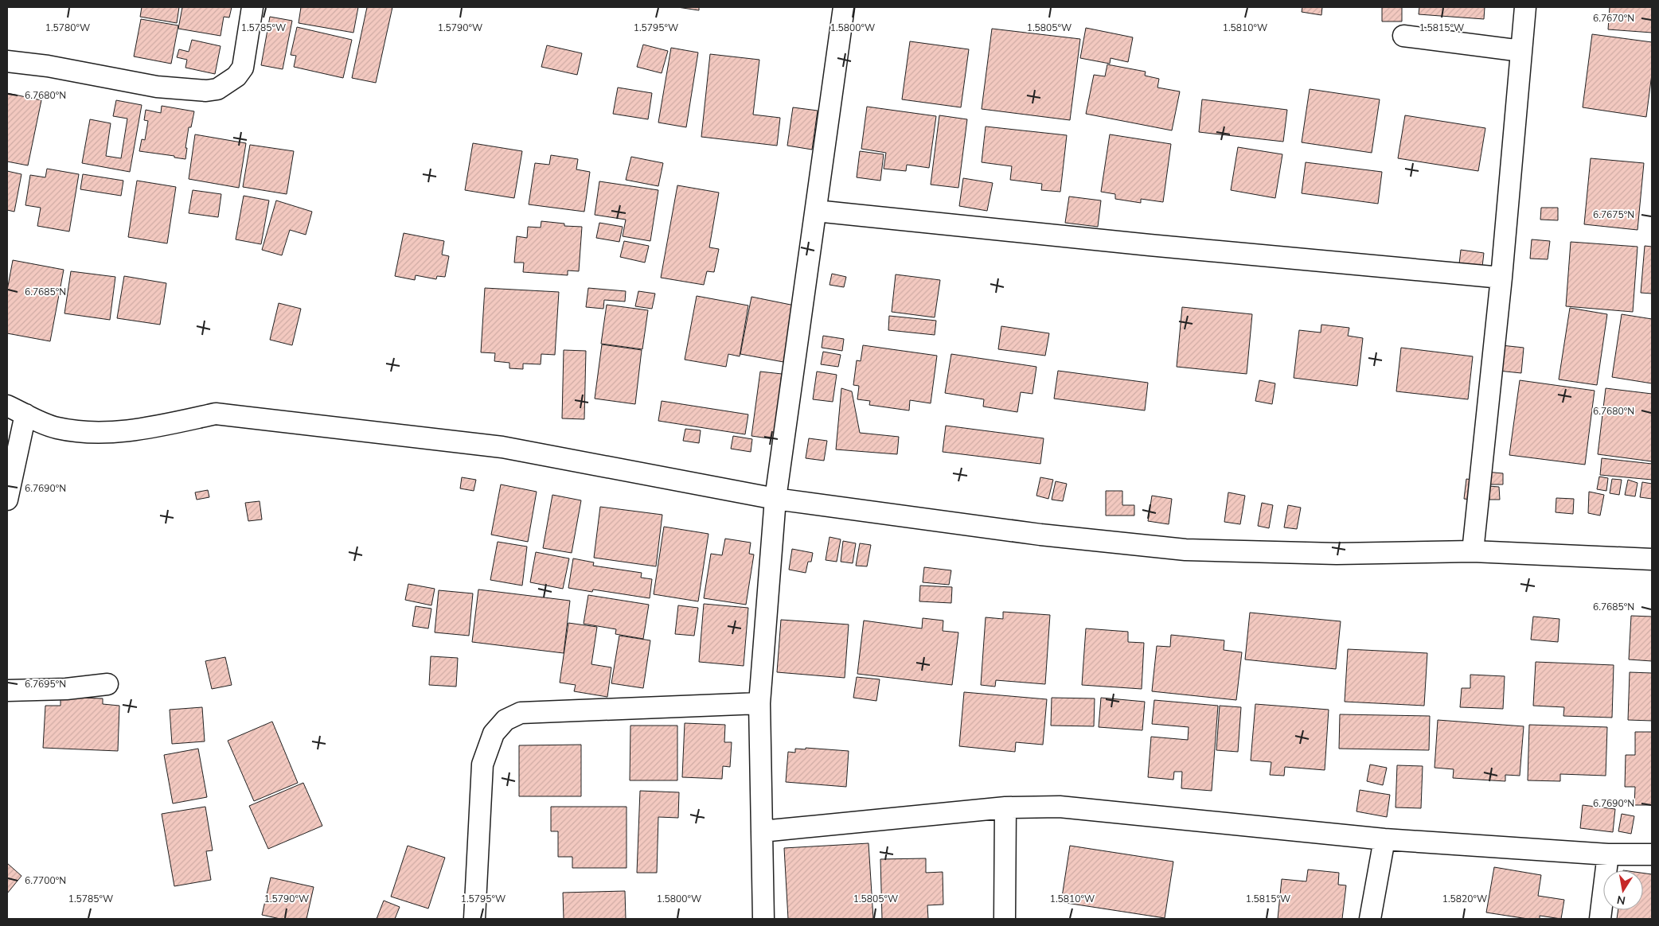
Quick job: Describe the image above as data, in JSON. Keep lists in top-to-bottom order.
{
  "north": "bottom",
  "coordinates": [
    "6.7670°N",
    "1.5780°W",
    "1.5785°W",
    "1.5790°W",
    "1.5795°W",
    "1.5800°W",
    "1.5805°W",
    "1.5810°W",
    "1.5815°W",
    "6.7680°N",
    "6.7675°N",
    "6.7685°N",
    "6.7690°N",
    "6.7695°N",
    "6.7700°N",
    "1.5820°W"
  ]
}
